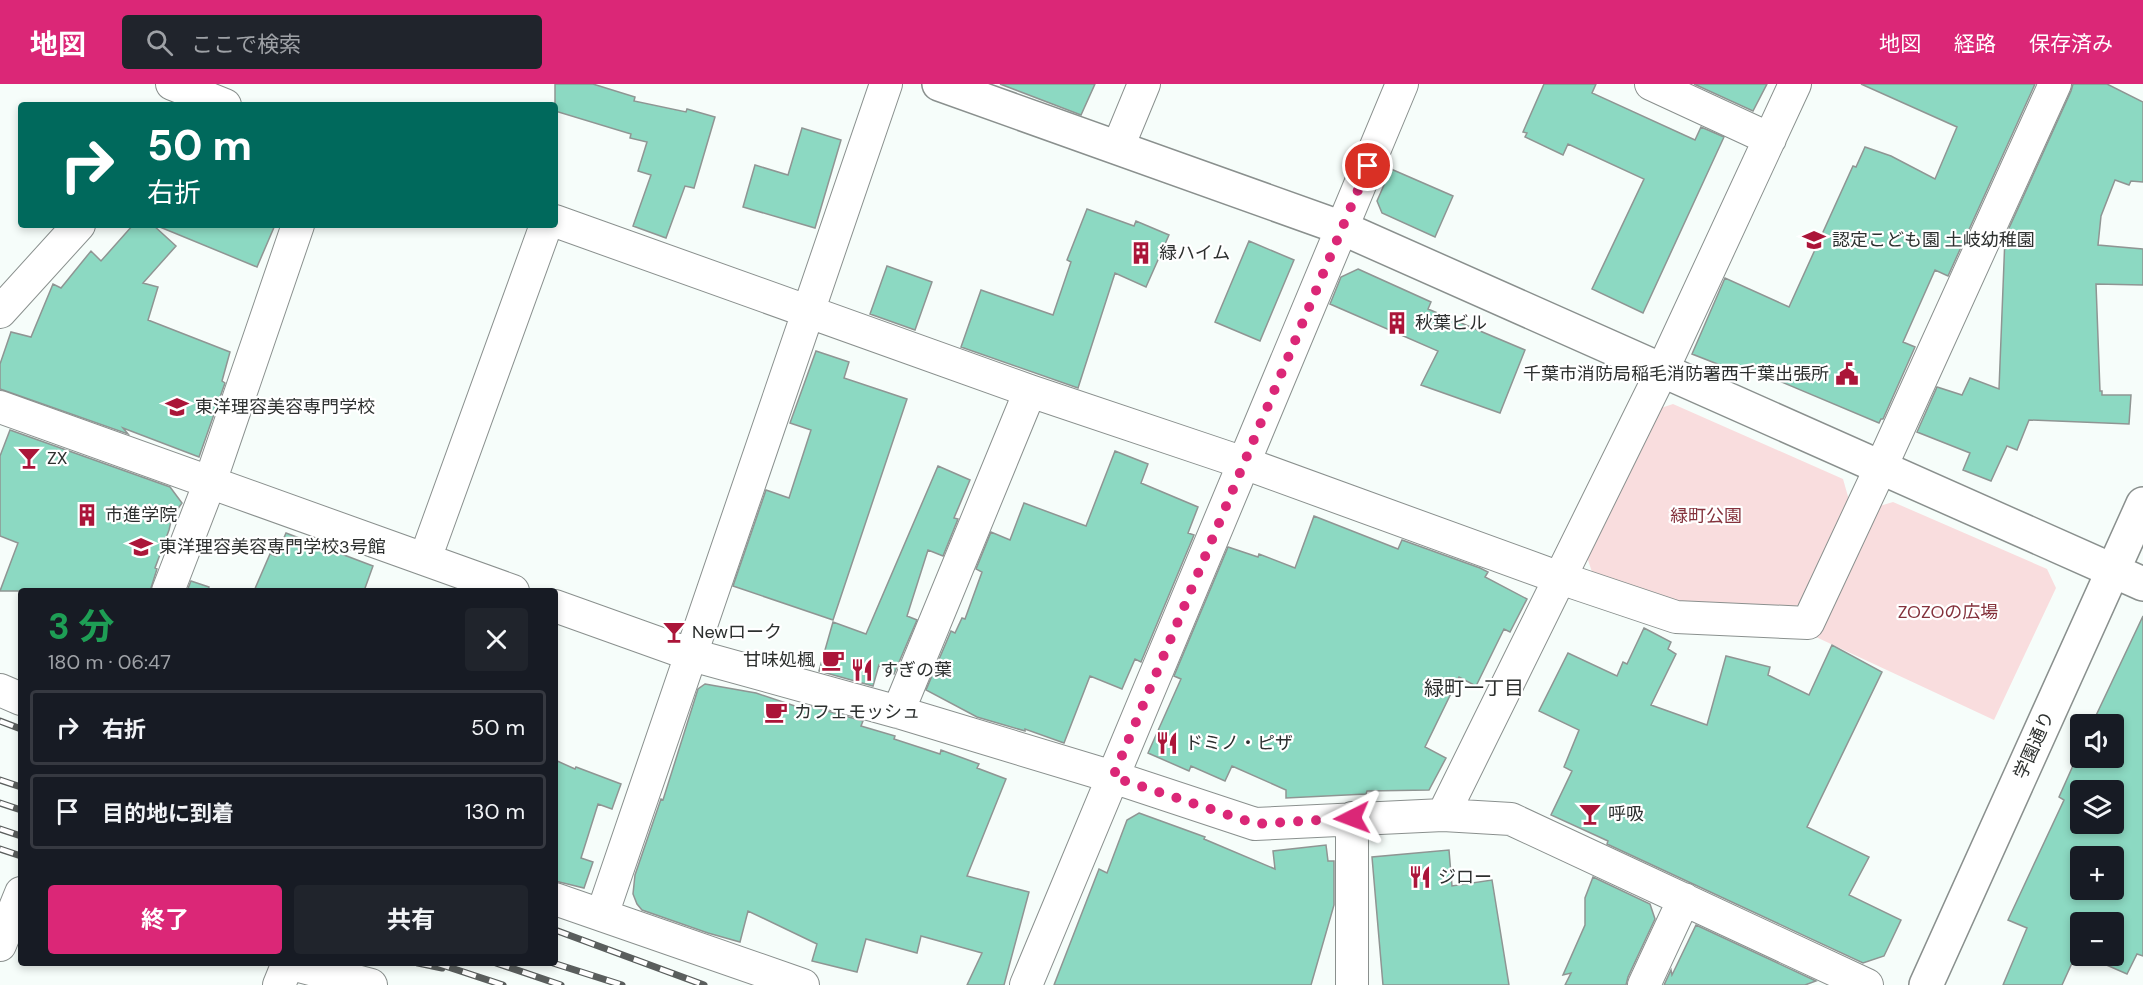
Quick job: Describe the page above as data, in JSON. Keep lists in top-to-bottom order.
{
  "streets": {
    "street": ["学園通り"]
  },
  "districts": ["緑町一丁目"],
  "parks": ["緑町公園", "ZOZOの広場"],
  "places": {
    "school or university": ["認定こども園 土岐幼稚園", "東洋理容美容専門学校", "東洋理容美容専門学校3号館"],
    "building": ["緑ハイム", "秋葉ビル", "市進学院"],
    "public building": ["千葉市消防局稲毛消防署西千葉出張所"],
    "bar": ["ZX", "Newローク", "呼吸"],
    "cafe": ["甘味処楓", "カフェモッシュ"],
    "restaurant": ["すぎの葉", "ドミノ・ピザ", "ジロー"]
  },
  "page": {
    "header": "地図",
    "search": "ここで検索",
    "nav": ["地図", "経路", "保存済み"],
    "turn": ["50 m", "右折"],
    "heading": ["3 分", "180 m · 06:47"],
    "list": [
      {
        "name": "右折",
        "value": "50 m"
      },
      {
        "name": "目的地に到着",
        "value": "130 m"
      }
    ],
    "map_buttons": ["+", "−"],
    "buttons": ["終了", "共有"]
  }
}
